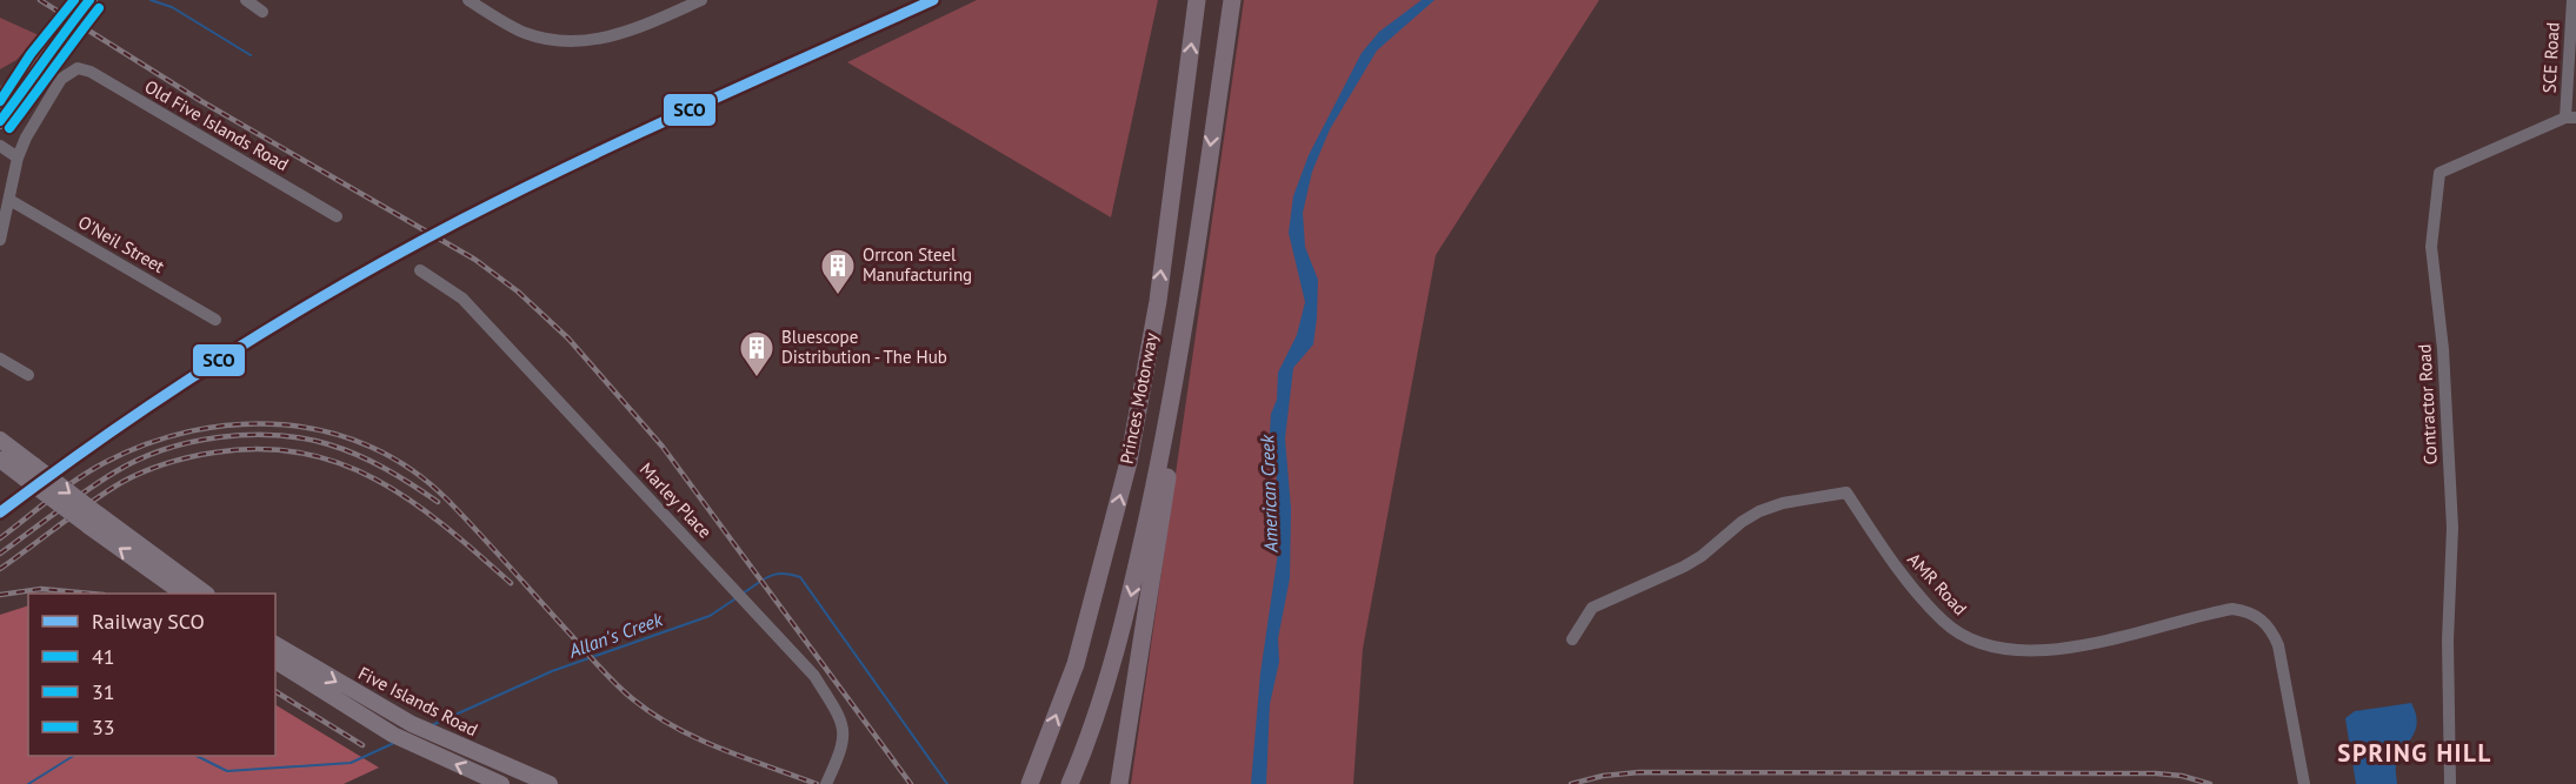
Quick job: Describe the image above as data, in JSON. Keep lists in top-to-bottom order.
{
  "streets": {
    "highway": ["Princes Motorway"],
    "main road": ["Five Islands Road"],
    "street": [
      "SCE Road",
      "Old Five Islands Road",
      "O'Neil Street",
      "Contractor Road",
      "Marley Place",
      "AMR Road"
    ]
  },
  "crossings": [
    ["SCE Road", "Contractor Road"]
  ],
  "districts": ["SPRING HILL"],
  "water": ["American Creek", "Allan's Creek"],
  "places": {
    "building": ["Orrcon Steel Manufacturing", "Bluescope Distribution - The Hub"]
  },
  "lines": [
    "rail line SCO",
    "transit line 41",
    "transit line 33",
    "transit line 31"
  ],
  "legend": [
    "Railway SCO",
    "41",
    "31",
    "33"
  ]
}
